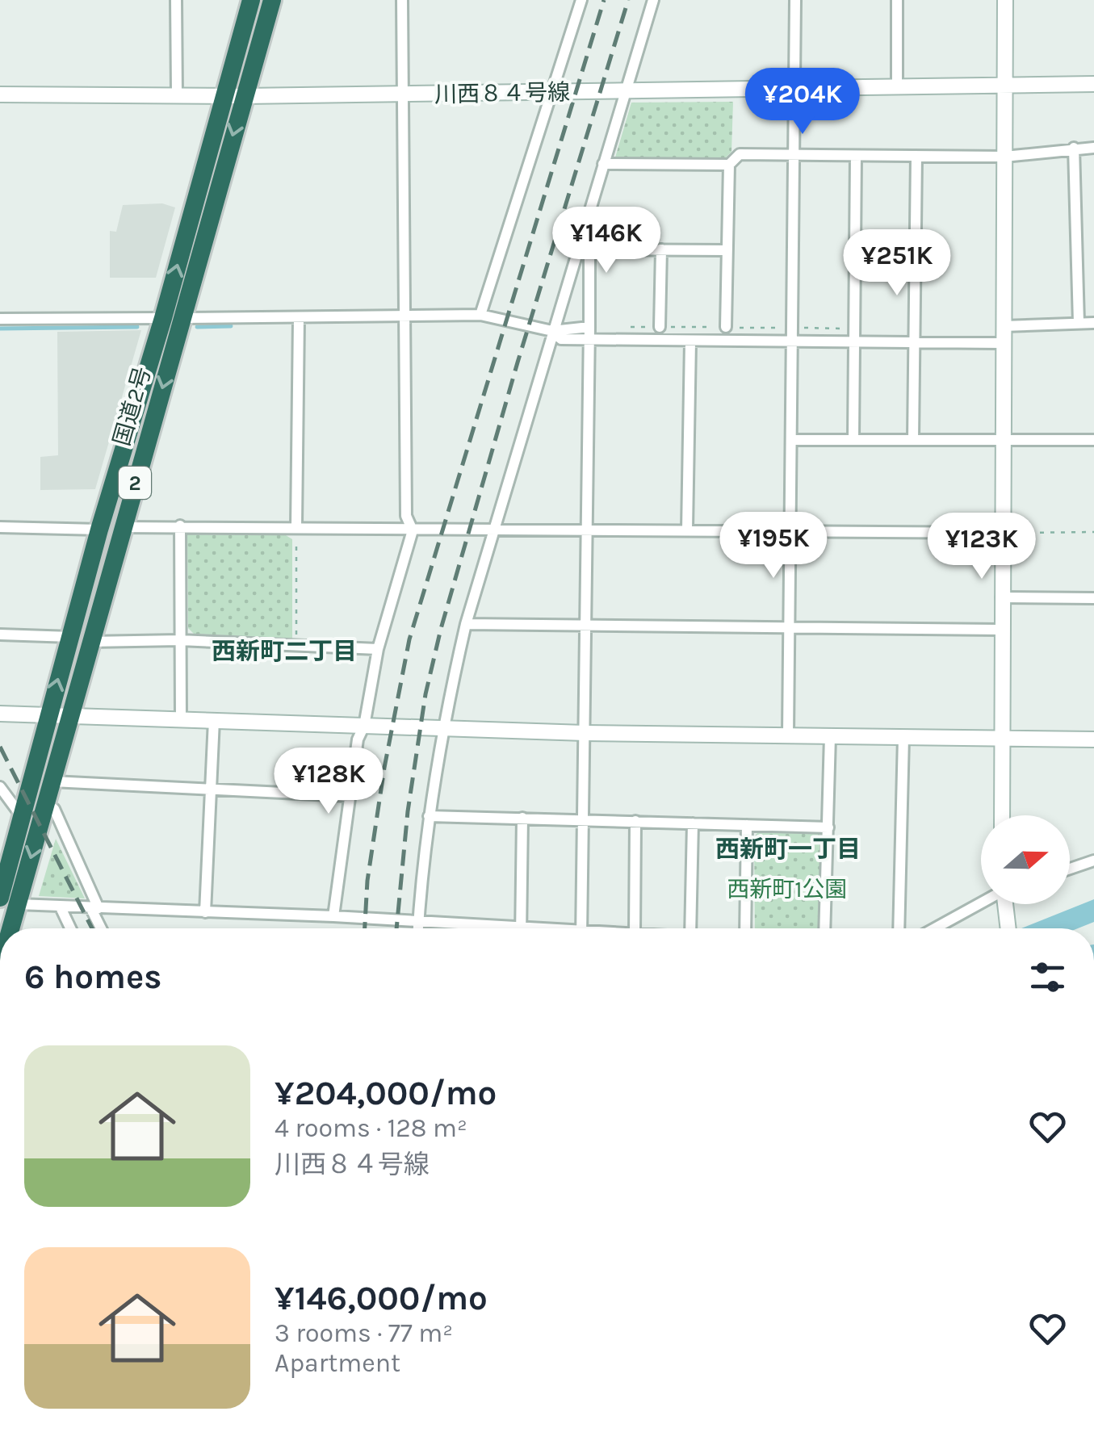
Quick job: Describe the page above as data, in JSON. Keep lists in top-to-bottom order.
{
  "streets": {
    "highway": ["国道2号", "2"],
    "street": ["川西８４号線"]
  },
  "crossings": [
    ["川西８４号線", "国道2号"]
  ],
  "districts": ["西新町二丁目", "西新町一丁目"],
  "parks": ["西新町1公園"],
  "north": "right",
  "page": {
    "price": [
      "¥204K",
      "¥146K",
      "¥251K",
      "¥195K",
      "¥123K",
      "¥128K"
    ],
    "heading": "6 homes",
    "list": [
      {
        "name": "¥204,000/mo",
        "note": "4 rooms · 128 m² · 川西８４号線"
      },
      {
        "name": "¥146,000/mo",
        "note": "3 rooms · 77 m² · Apartment"
      }
    ]
  }
}
